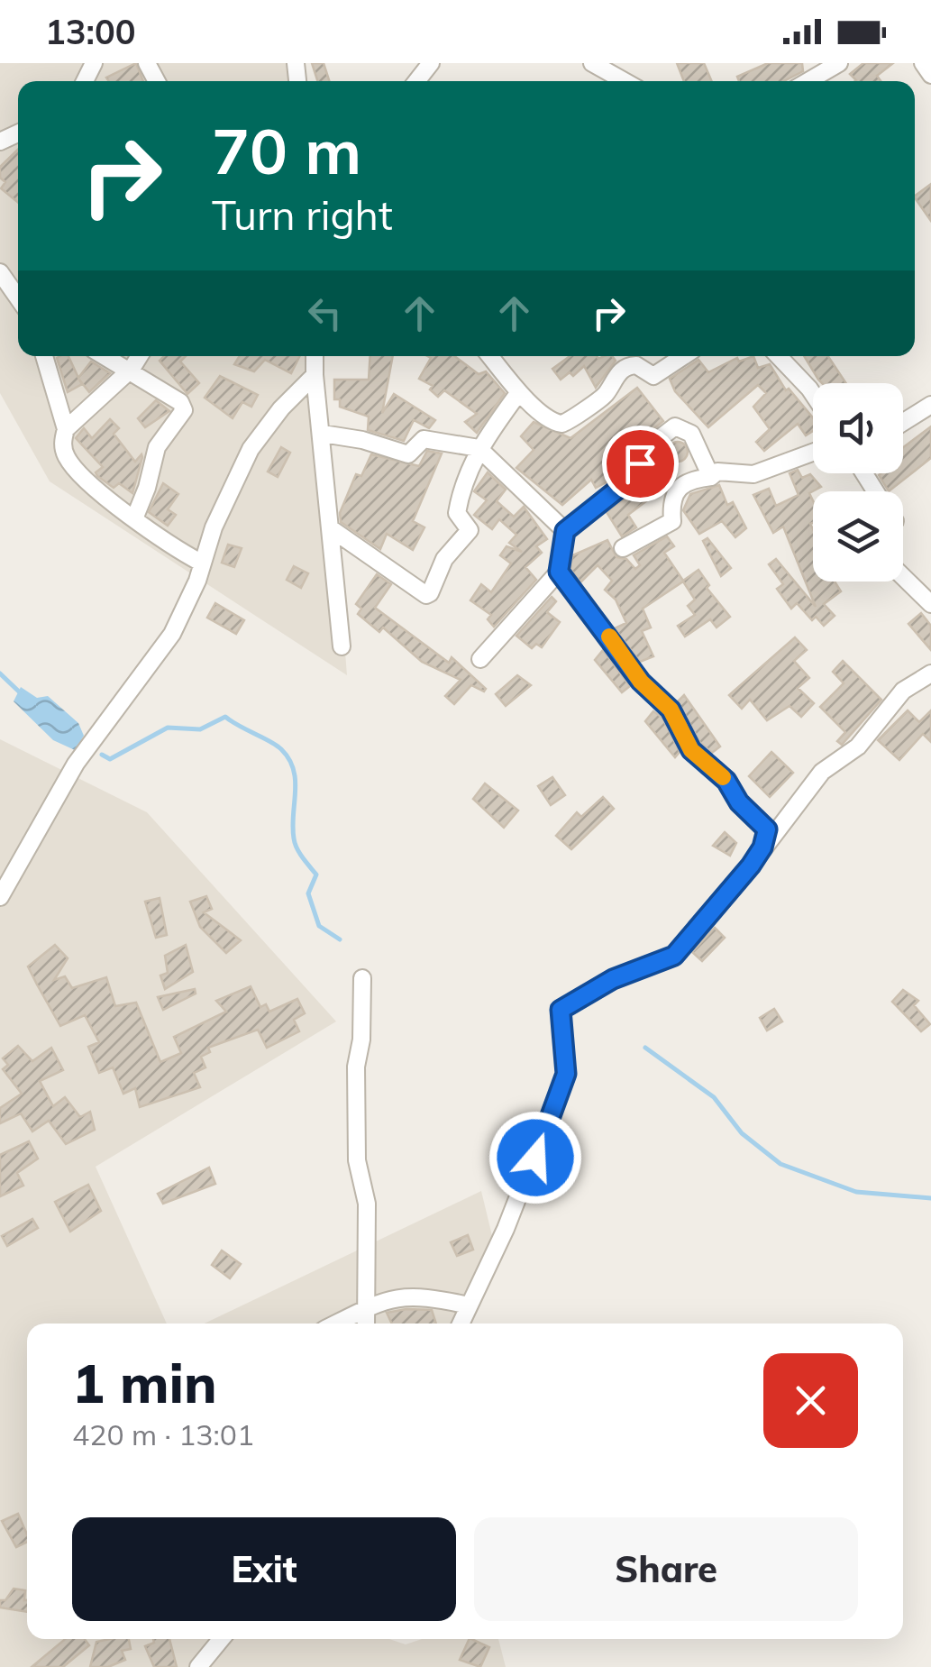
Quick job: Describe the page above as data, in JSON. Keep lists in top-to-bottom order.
{
  "page": {
    "status": "13:00",
    "turn": ["70 m", "Turn right"],
    "heading": ["1 min", "420 m · 13:01"],
    "buttons": ["Exit", "Share"]
  }
}
